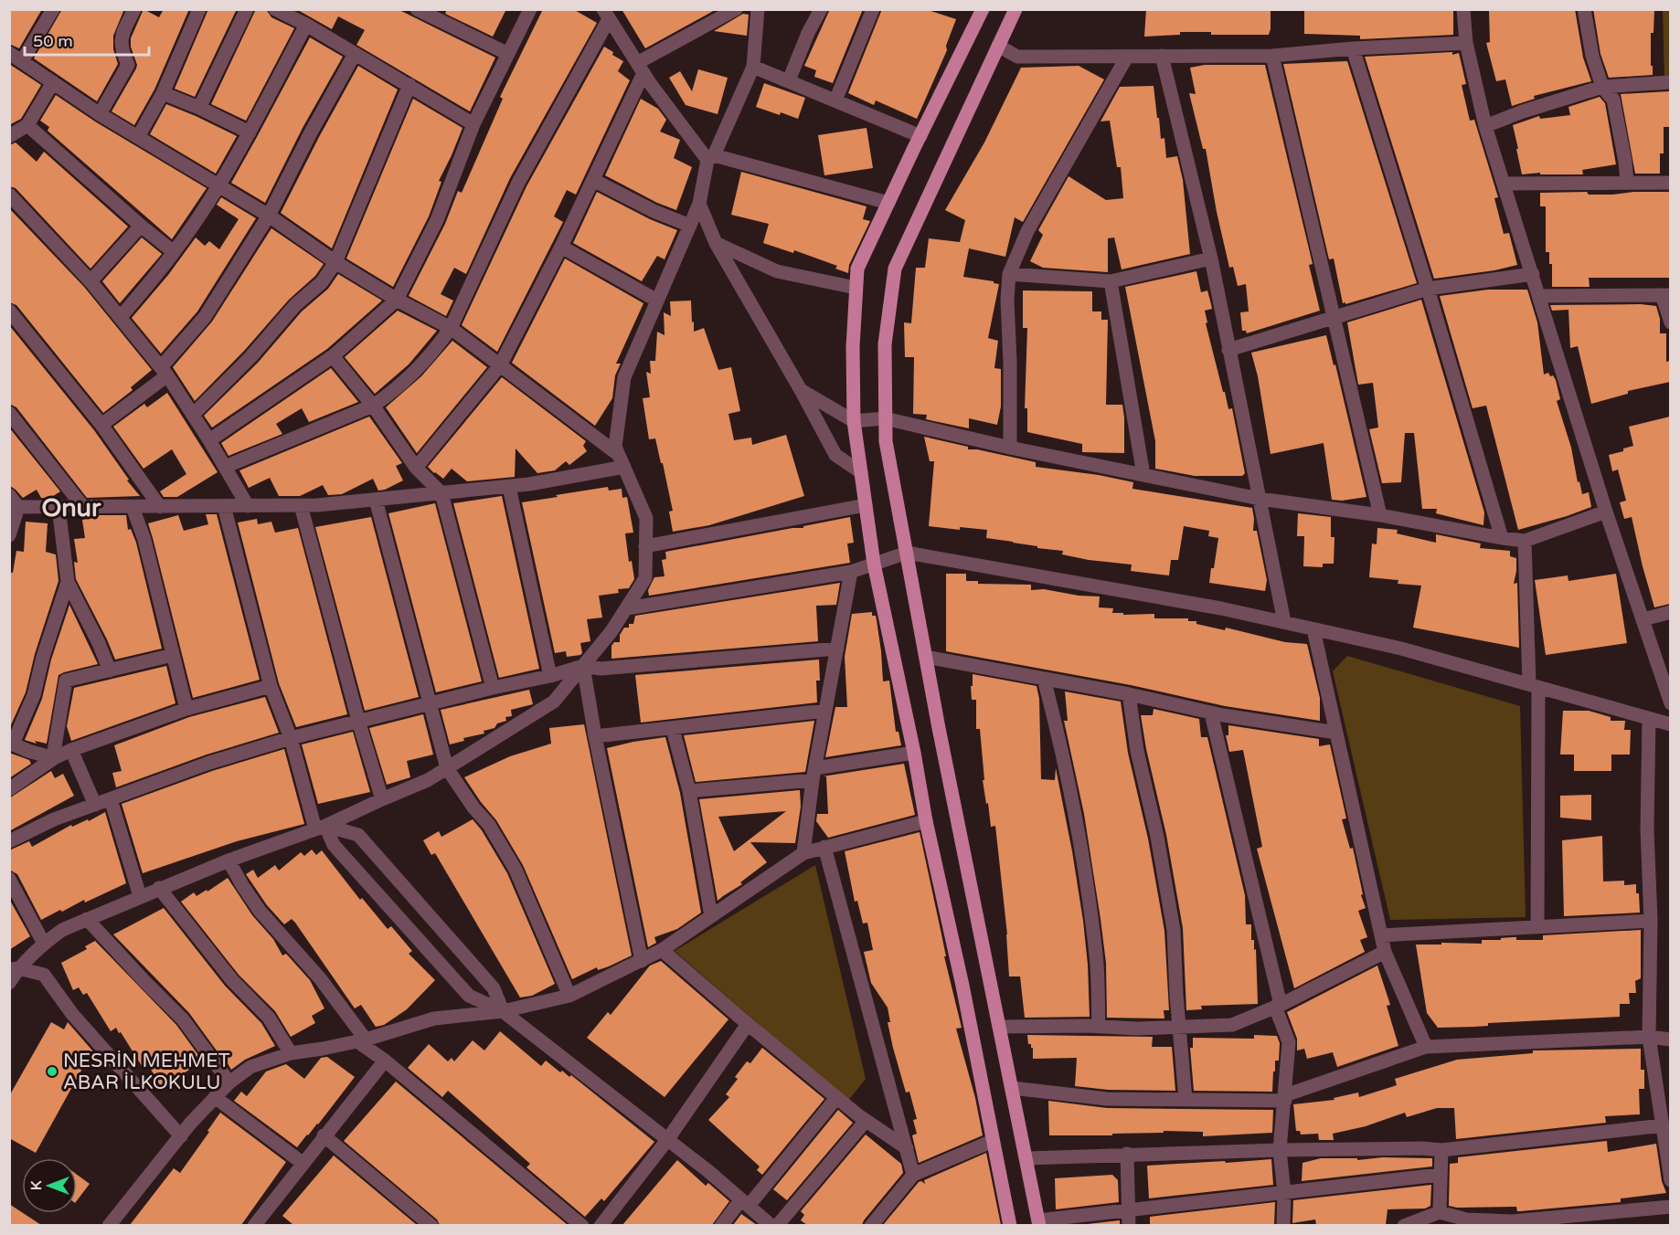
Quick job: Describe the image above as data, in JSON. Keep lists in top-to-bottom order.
{
  "districts": ["Onur"],
  "places": ["NESRİN MEHMET ABAR İLKOKULU"],
  "scale_bar": "50 m",
  "north": "left"
}
